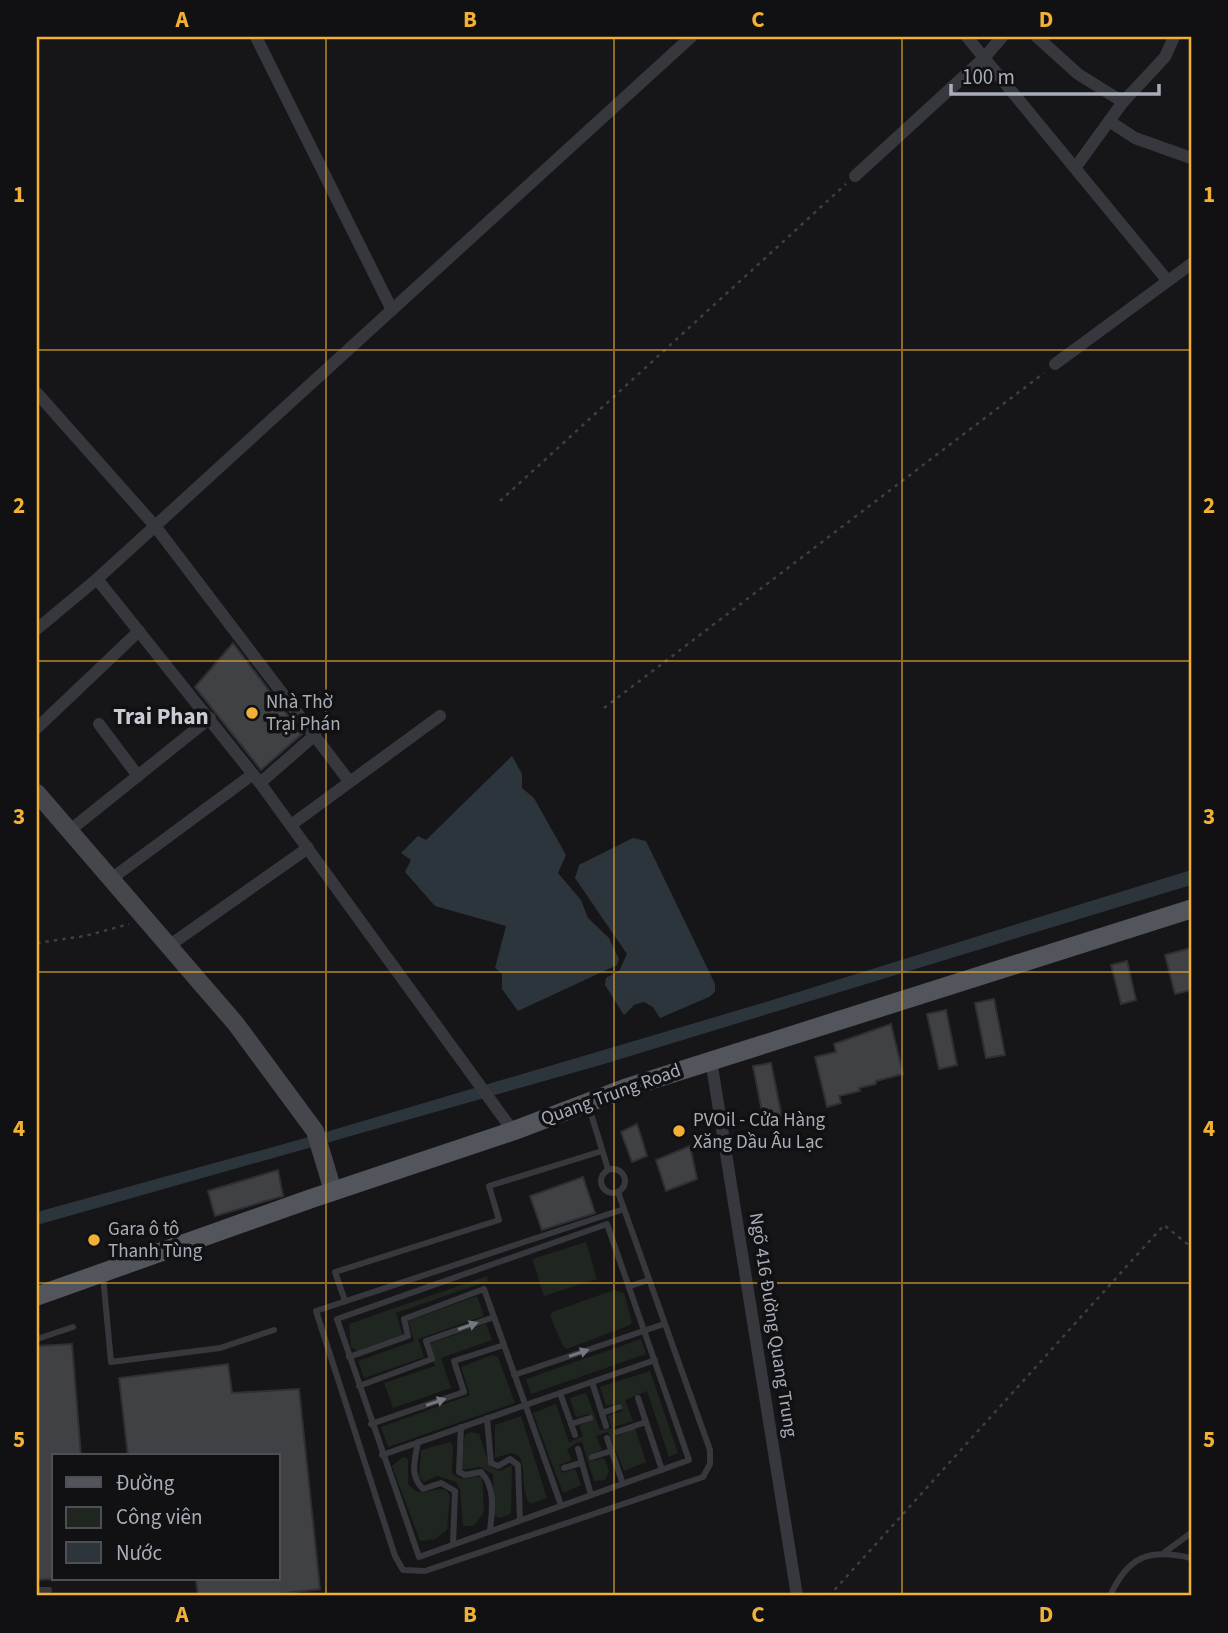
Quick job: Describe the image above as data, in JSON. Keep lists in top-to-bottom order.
{
  "streets": {
    "main road": ["Quang Trung Road"],
    "street": ["Ngõ 416 Đường Quang Trung"]
  },
  "crossings": [
    ["Quang Trung Road", "Ngõ 416 Đường Quang Trung"]
  ],
  "districts": ["Trai Phan"],
  "places": ["Nhà Thờ Trại Phán", "PVOil - Cửa Hàng Xăng Dầu Âu Lạc", "Gara ô tô Thanh Tùng"],
  "legend": ["Đường", "Công viên", "Nước"],
  "scale_bar": "100 m",
  "grid": {
    "columns": [
      "A",
      "B",
      "C",
      "D"
    ],
    "rows": [
      "1",
      "2",
      "3",
      "4",
      "5"
    ]
  }
}
